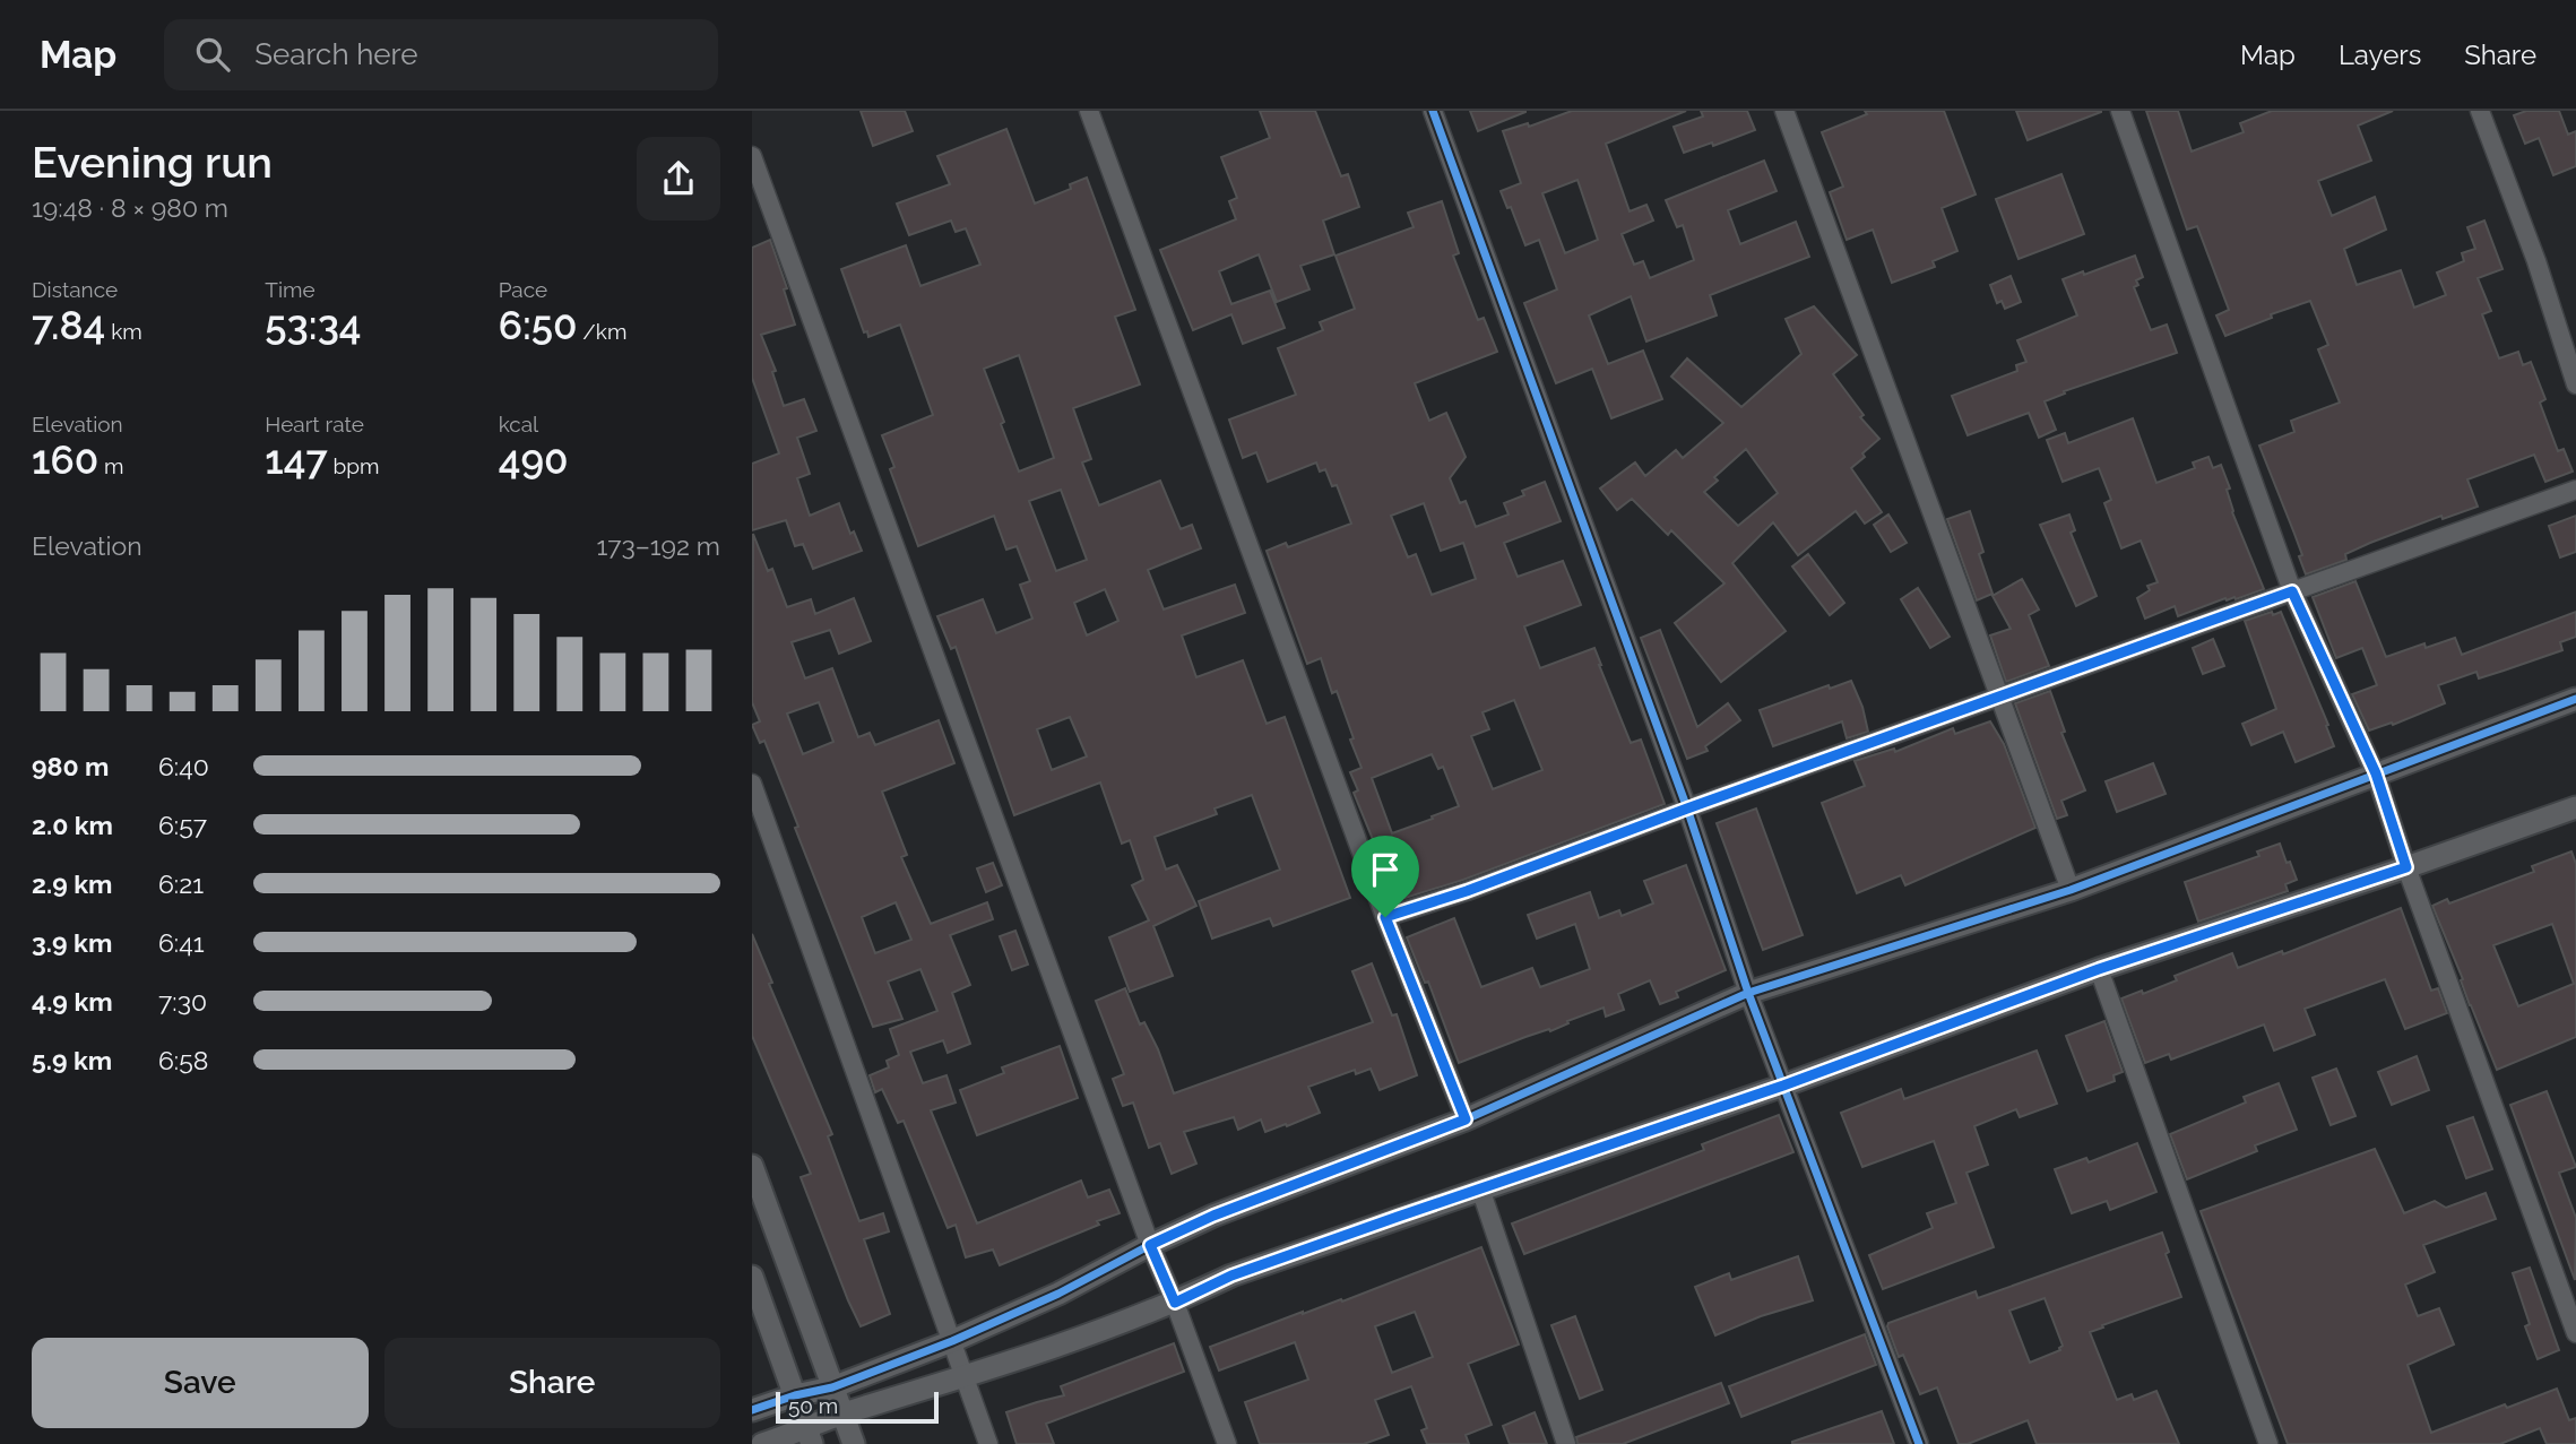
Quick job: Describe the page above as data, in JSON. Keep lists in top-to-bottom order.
{
  "scale_bar": "50 m",
  "page": {
    "header": "Map",
    "search": "Search here",
    "nav": ["Map", "Layers", "Share"],
    "heading": ["Evening run", "19:48 · 8 × 980 m"],
    "stats": [
      ["Distance", "7.84 km"],
      ["Time", "53:34"],
      ["Pace", "6:50 /km"],
      ["Elevation", "160 m"],
      ["Heart rate", "147 bpm"],
      ["kcal", "490"]
    ],
    "chart": ["Elevation", "173–192 m"],
    "list": [
      {
        "name": "980 m",
        "note": "6:40"
      },
      {
        "name": "2.0 km",
        "note": "6:57"
      },
      {
        "name": "2.9 km",
        "note": "6:21"
      },
      {
        "name": "3.9 km",
        "note": "6:41"
      },
      {
        "name": "4.9 km",
        "note": "7:30"
      },
      {
        "name": "5.9 km",
        "note": "6:58"
      }
    ],
    "buttons": ["Save", "Share"],
    "scale": "50 m"
  }
}
